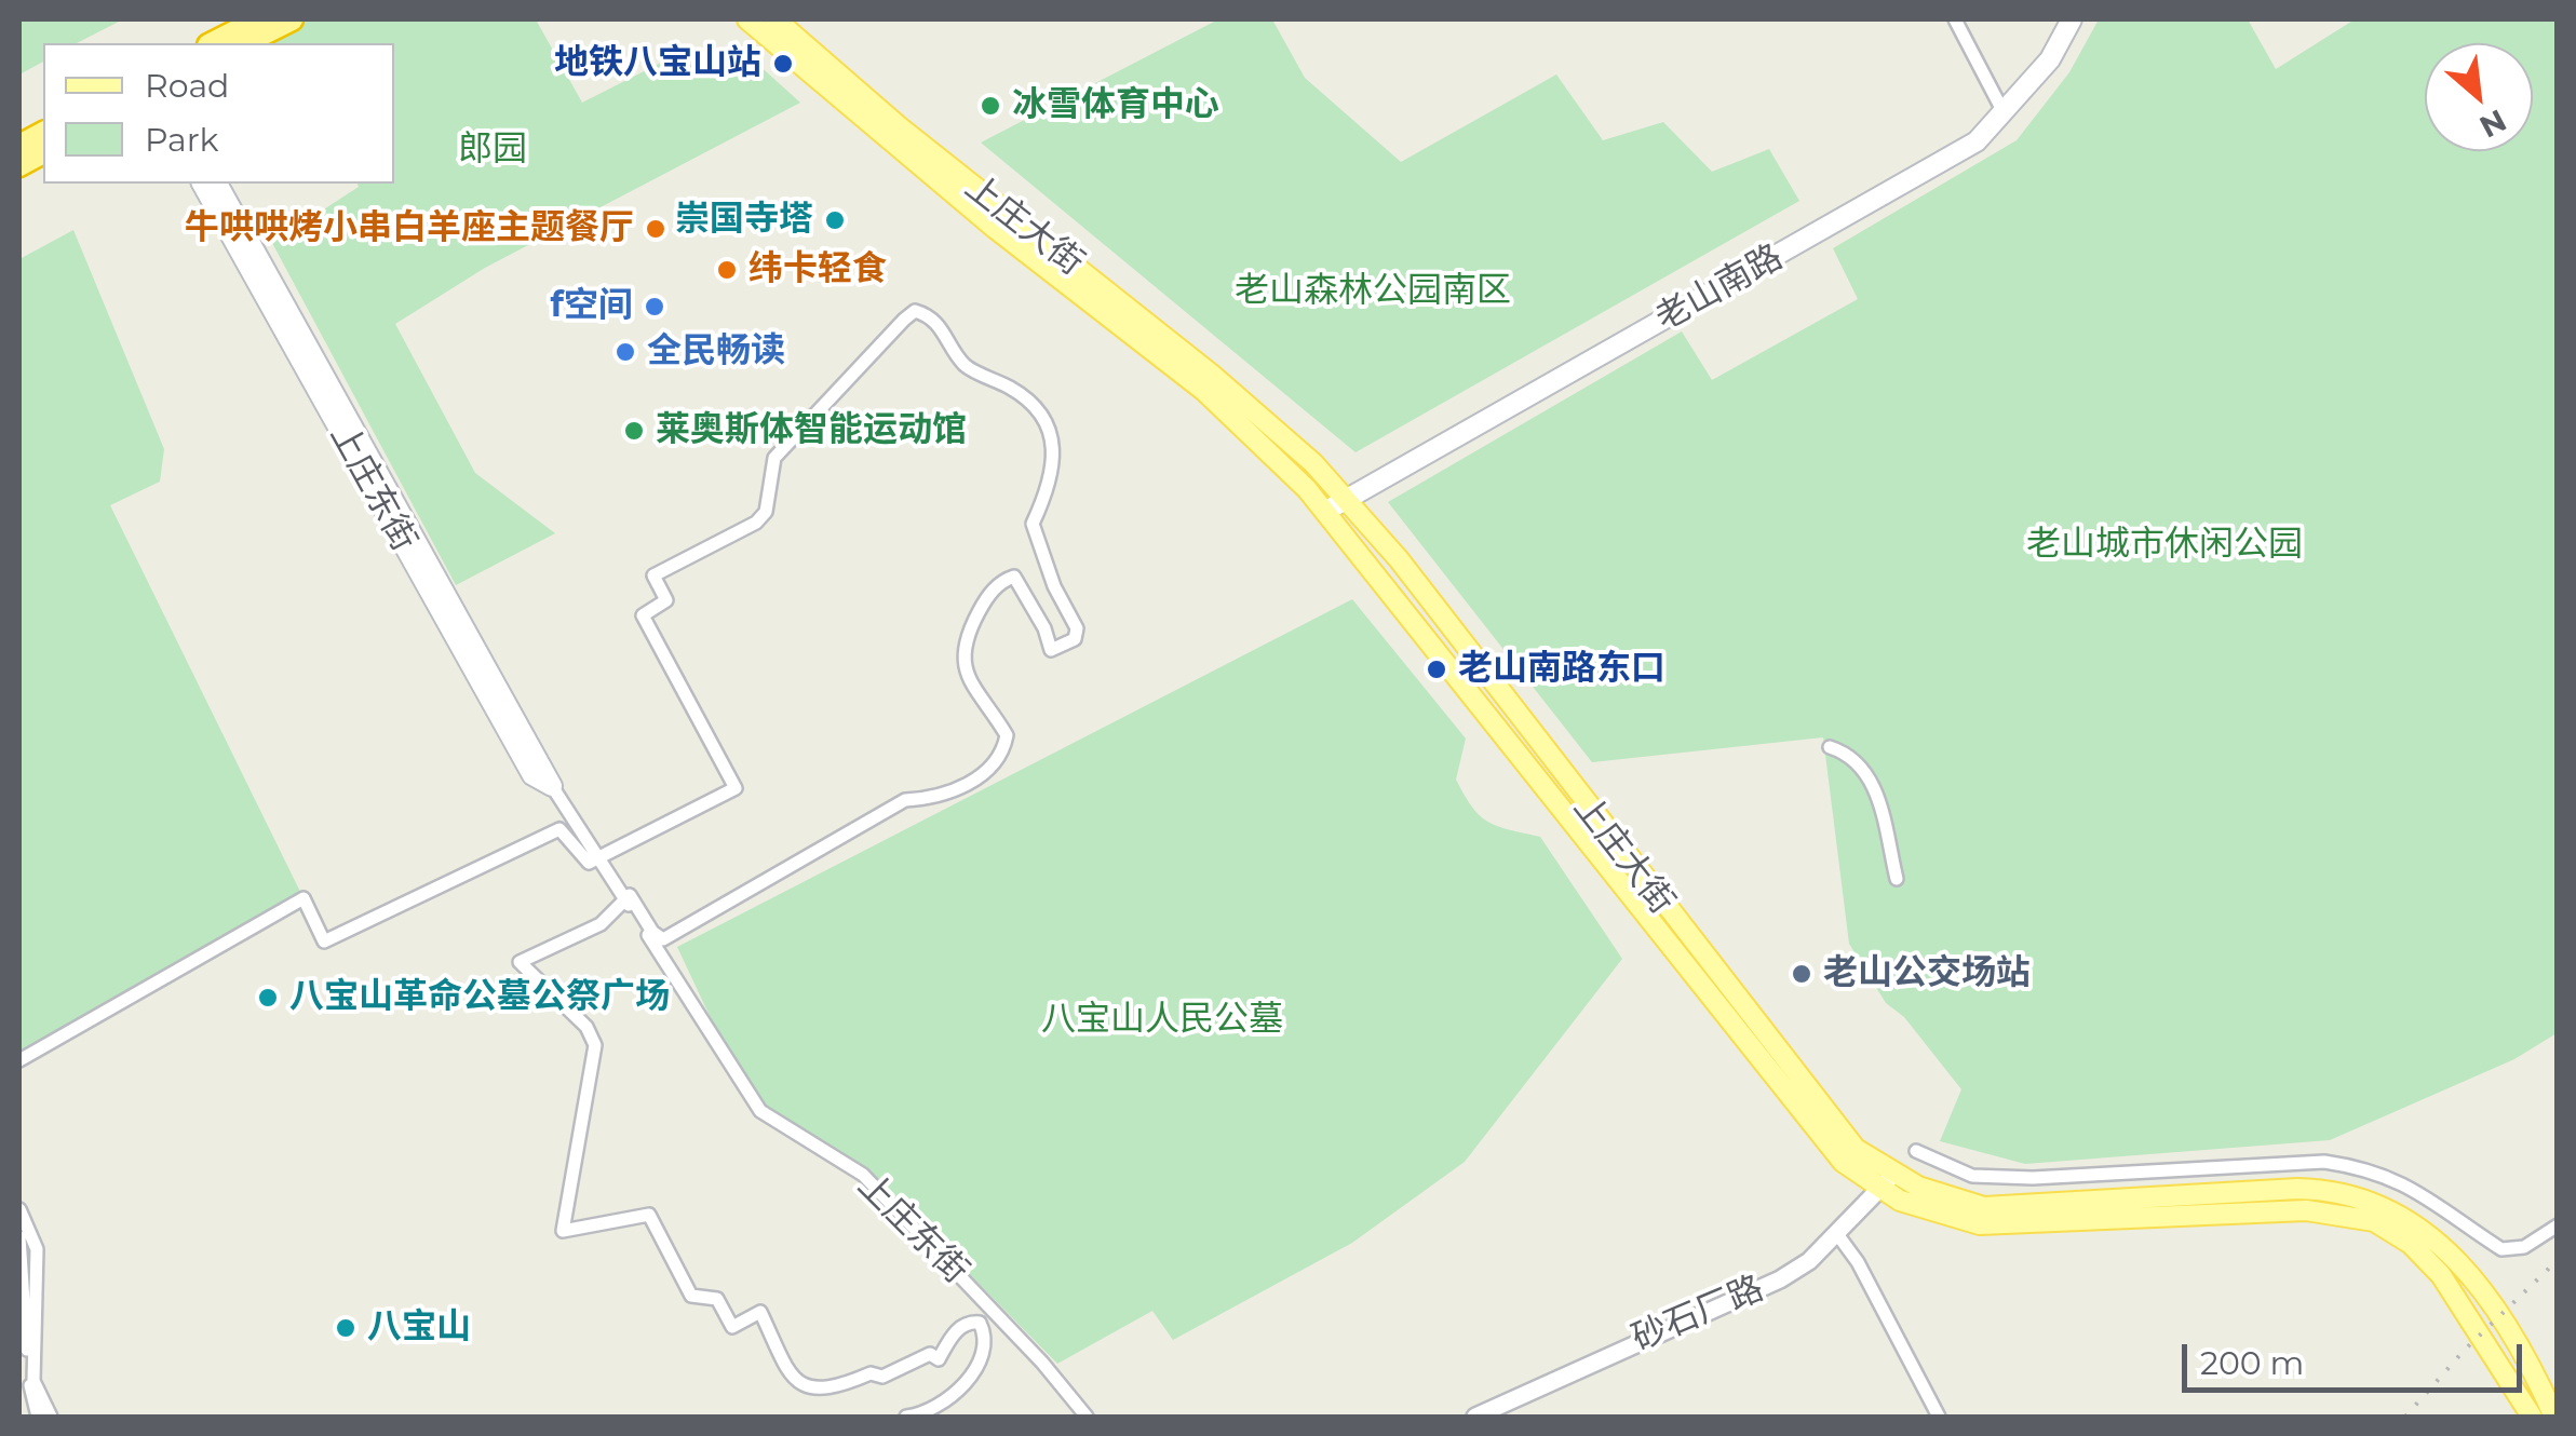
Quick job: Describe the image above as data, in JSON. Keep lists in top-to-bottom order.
{
  "streets": {
    "main road": ["上庄大街", "老山南路", "上庄东街"],
    "street": ["砂石厂路"]
  },
  "crossings": [
    ["上庄大街", "老山南路"],
    ["上庄大街", "砂石厂路"]
  ],
  "parks": [
    "郎园",
    "老山森林公园南区",
    "老山城市休闲公园",
    "八宝山人民公墓"
  ],
  "places": [
    "地铁八宝山站",
    "冰雪体育中心",
    "崇国寺塔",
    "牛哄哄烤小串白羊座主题餐厅",
    "纬卡轻食",
    "f空间",
    "全民畅读",
    "莱奥斯体智能运动馆",
    "老山南路东口",
    "老山公交场站",
    "八宝山革命公墓公祭广场",
    "八宝山"
  ],
  "legend": ["Road", "Park"],
  "scale_bar": "200 m",
  "north": "bottom right"
}
